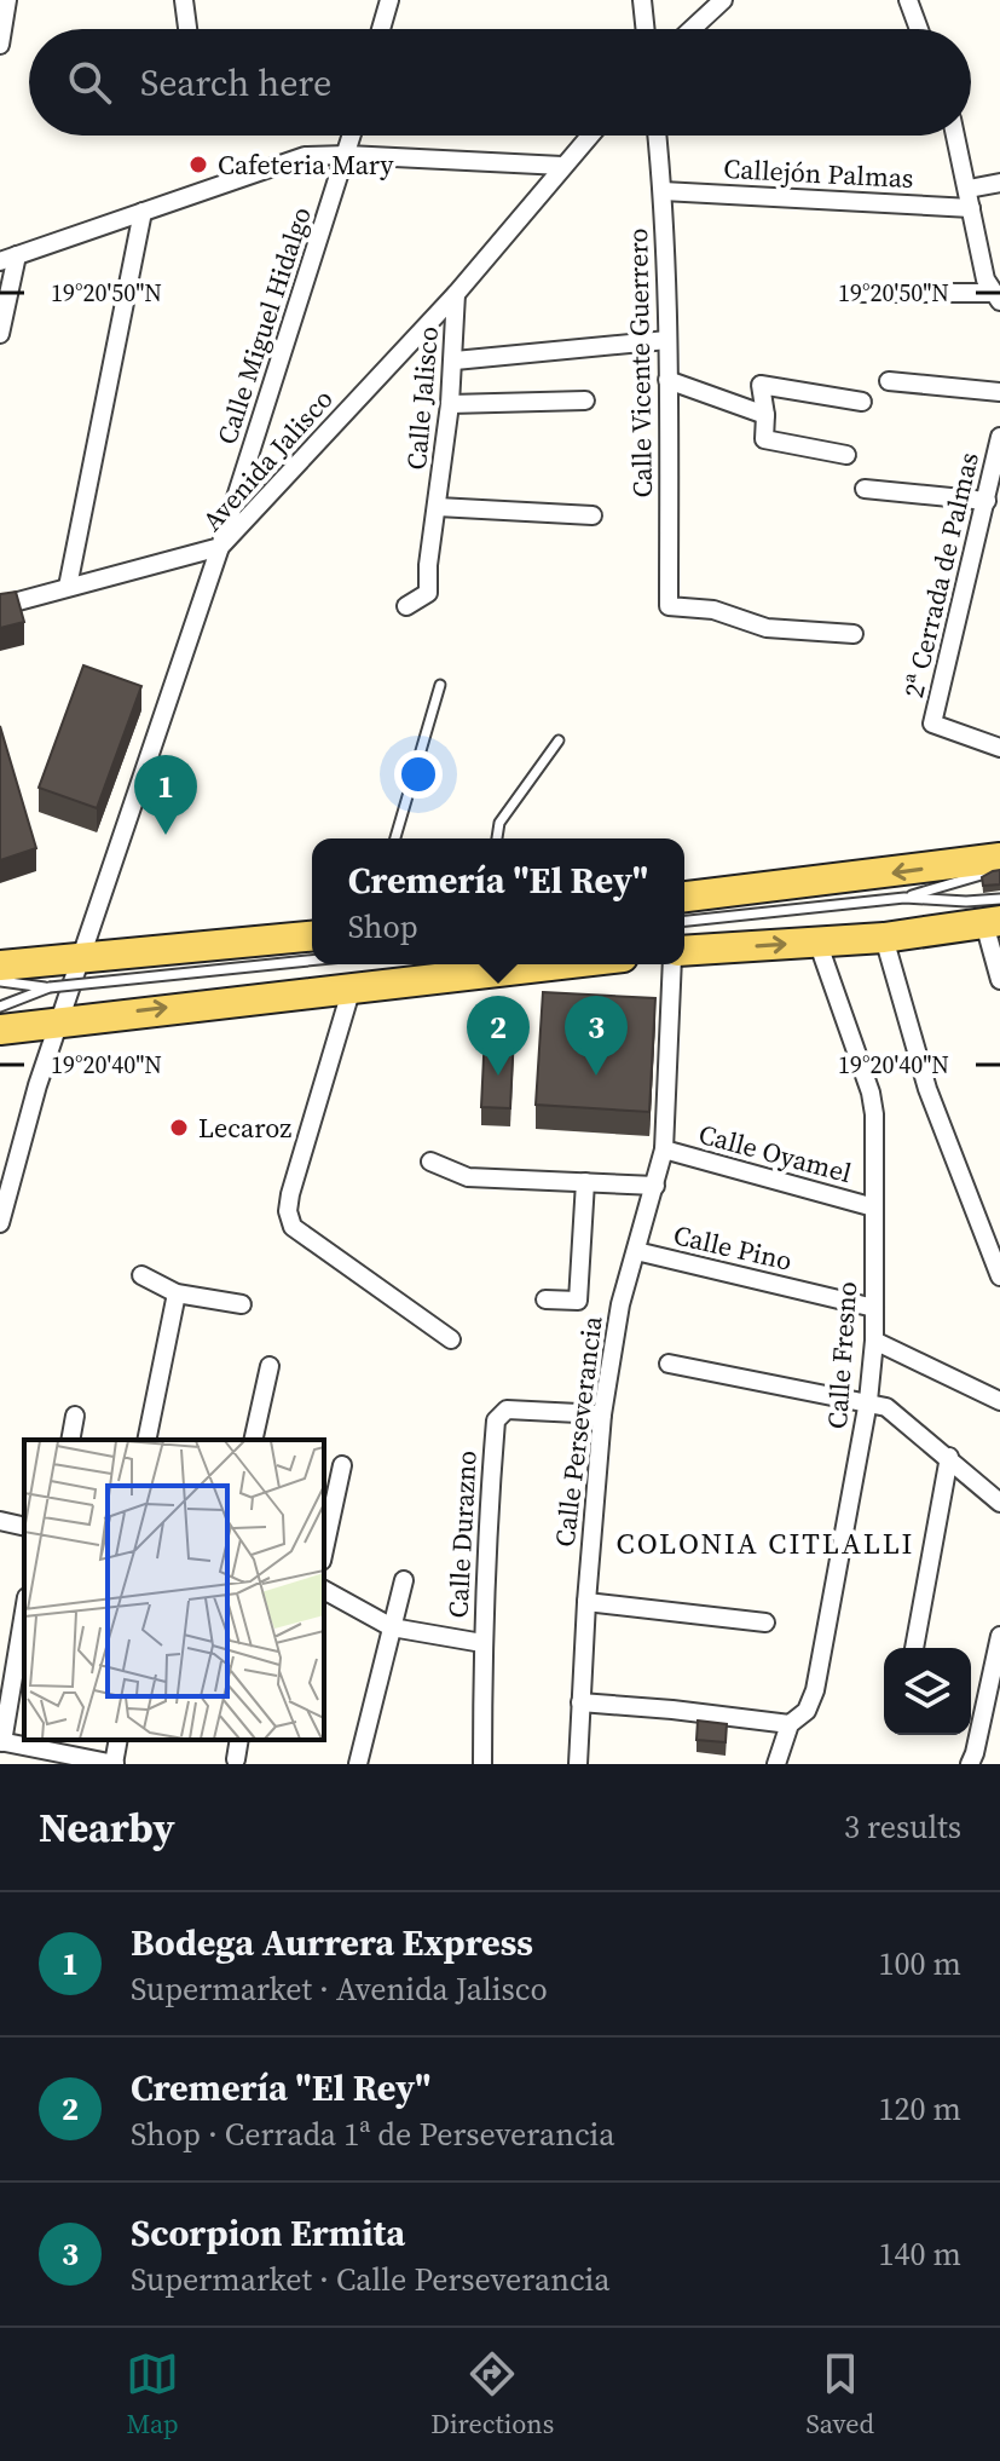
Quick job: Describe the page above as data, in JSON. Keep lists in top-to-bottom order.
{
  "streets": {
    "street": [
      "Callejón Palmas",
      "Calle Miguel Hidalgo",
      "Calle Vicente Guerrero",
      "Calle Jalisco",
      "Avenida Jalisco",
      "2ª Cerrada de Palmas",
      "Calle Oyamel",
      "Calle Pino",
      "Calle Fresno",
      "Calle Perseverancia",
      "Calle Durazno"
    ]
  },
  "crossings": [
    ["Callejón Palmas", "Calle Vicente Guerrero"],
    ["Calle Miguel Hidalgo", "Avenida Jalisco"],
    ["Calle Jalisco", "Avenida Jalisco"],
    ["Calle Oyamel", "Calle Fresno"],
    ["Calle Oyamel", "Calle Perseverancia"],
    ["Calle Pino", "Calle Fresno"],
    ["Calle Pino", "Calle Perseverancia"],
    ["Calle Perseverancia", "Calle Durazno"]
  ],
  "districts": ["COLONIA CITLALLI"],
  "places": ["Cafeteria Mary", "Lecaroz"],
  "page": {
    "search": "Search here",
    "pins": ["1", "2", "3"],
    "popup": ["Cremería \"El Rey\"", "Shop"],
    "heading": ["Nearby", "3 results"],
    "list": [
      {
        "mark": "1",
        "name": "Bodega Aurrera Express",
        "note": "Supermarket · Avenida Jalisco",
        "value": "100 m"
      },
      {
        "mark": "2",
        "name": "Cremería \"El Rey\"",
        "note": "Shop · Cerrada 1ª de Perseverancia",
        "value": "120 m"
      },
      {
        "mark": "3",
        "name": "Scorpion Ermita",
        "note": "Supermarket · Calle Perseverancia",
        "value": "140 m"
      }
    ],
    "nav": ["Map", "Directions", "Saved"]
  },
  "coordinates": ["19°20'50\"N", "19°20'40\"N"]
}
